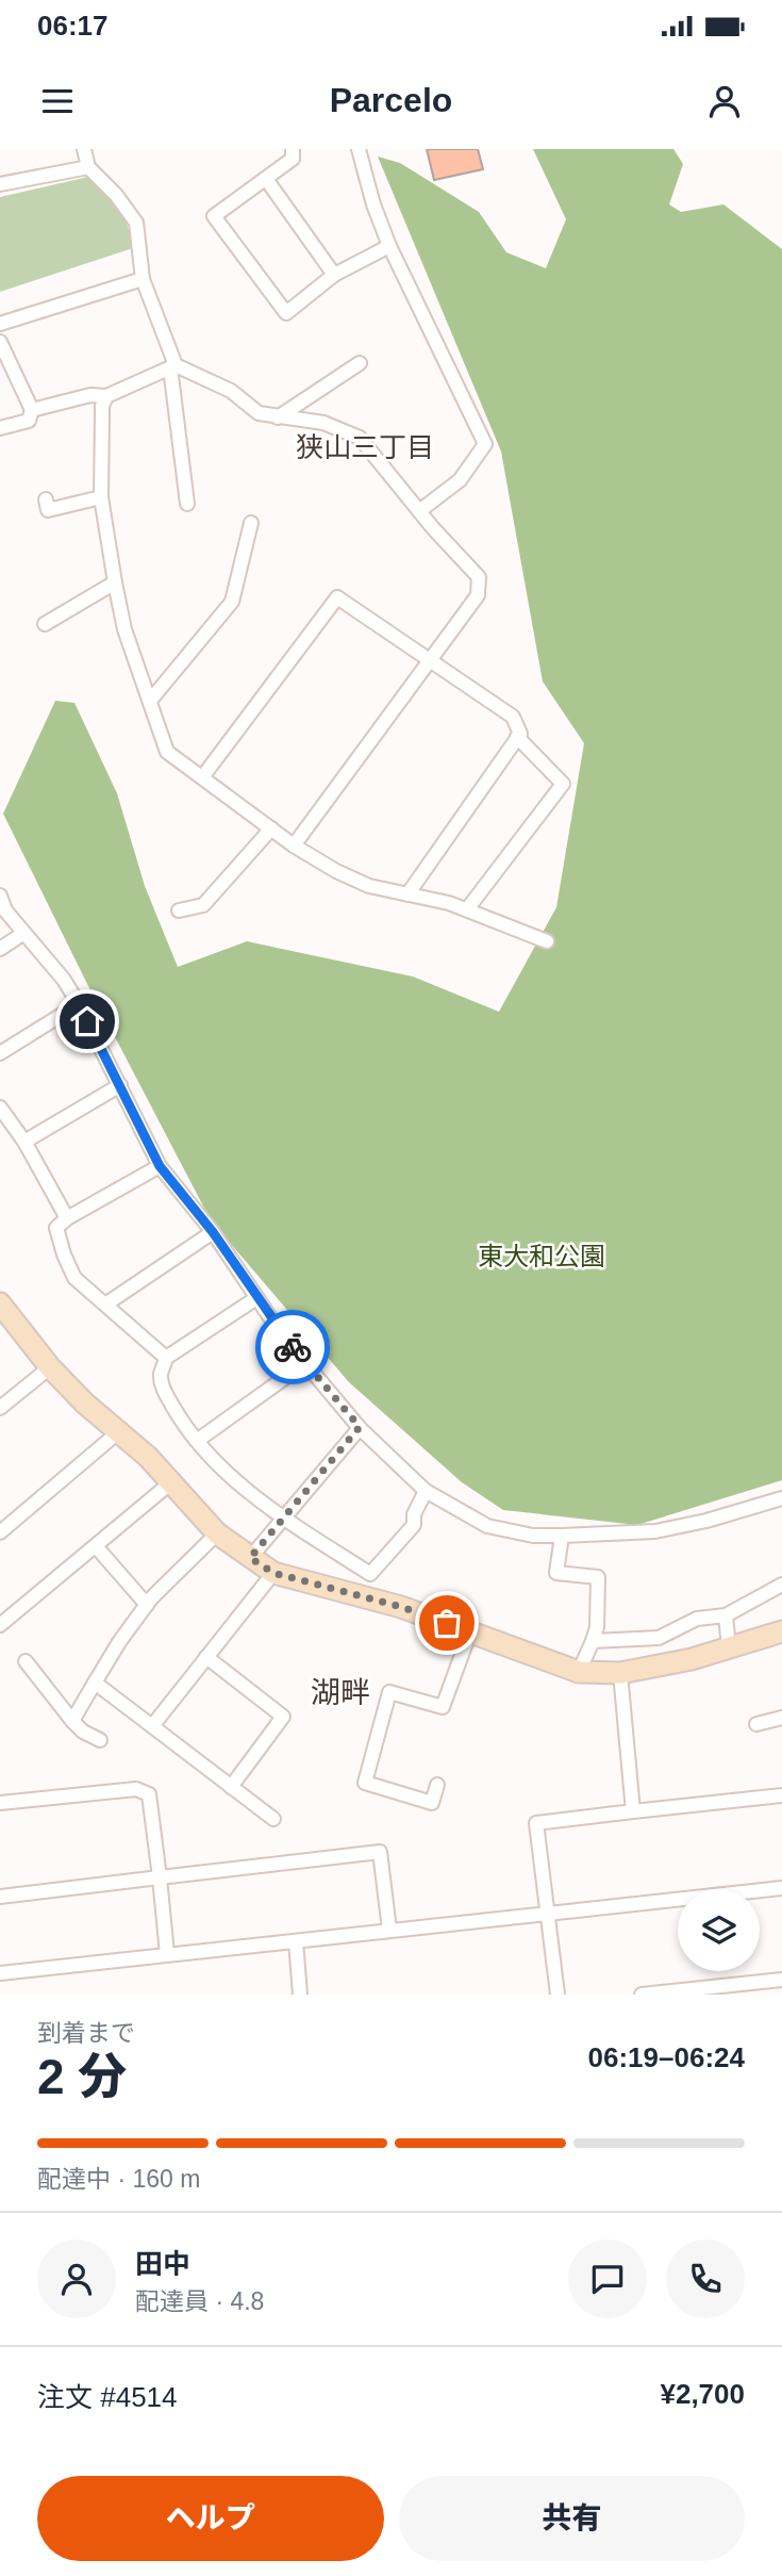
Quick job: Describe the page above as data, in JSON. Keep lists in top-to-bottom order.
{
  "districts": ["狭山三丁目", "湖畔"],
  "parks": ["東大和公園"],
  "page": {
    "status": "06:17",
    "header": "Parcelo",
    "heading": ["2 分", "到着まで", "06:19–06:24"],
    "panel": [
      "田中",
      "配達員 · 4.8",
      "注文 #4514",
      "¥2,700"
    ],
    "bar": "配達中 · 160 m",
    "buttons": ["ヘルプ", "共有"]
  }
}
